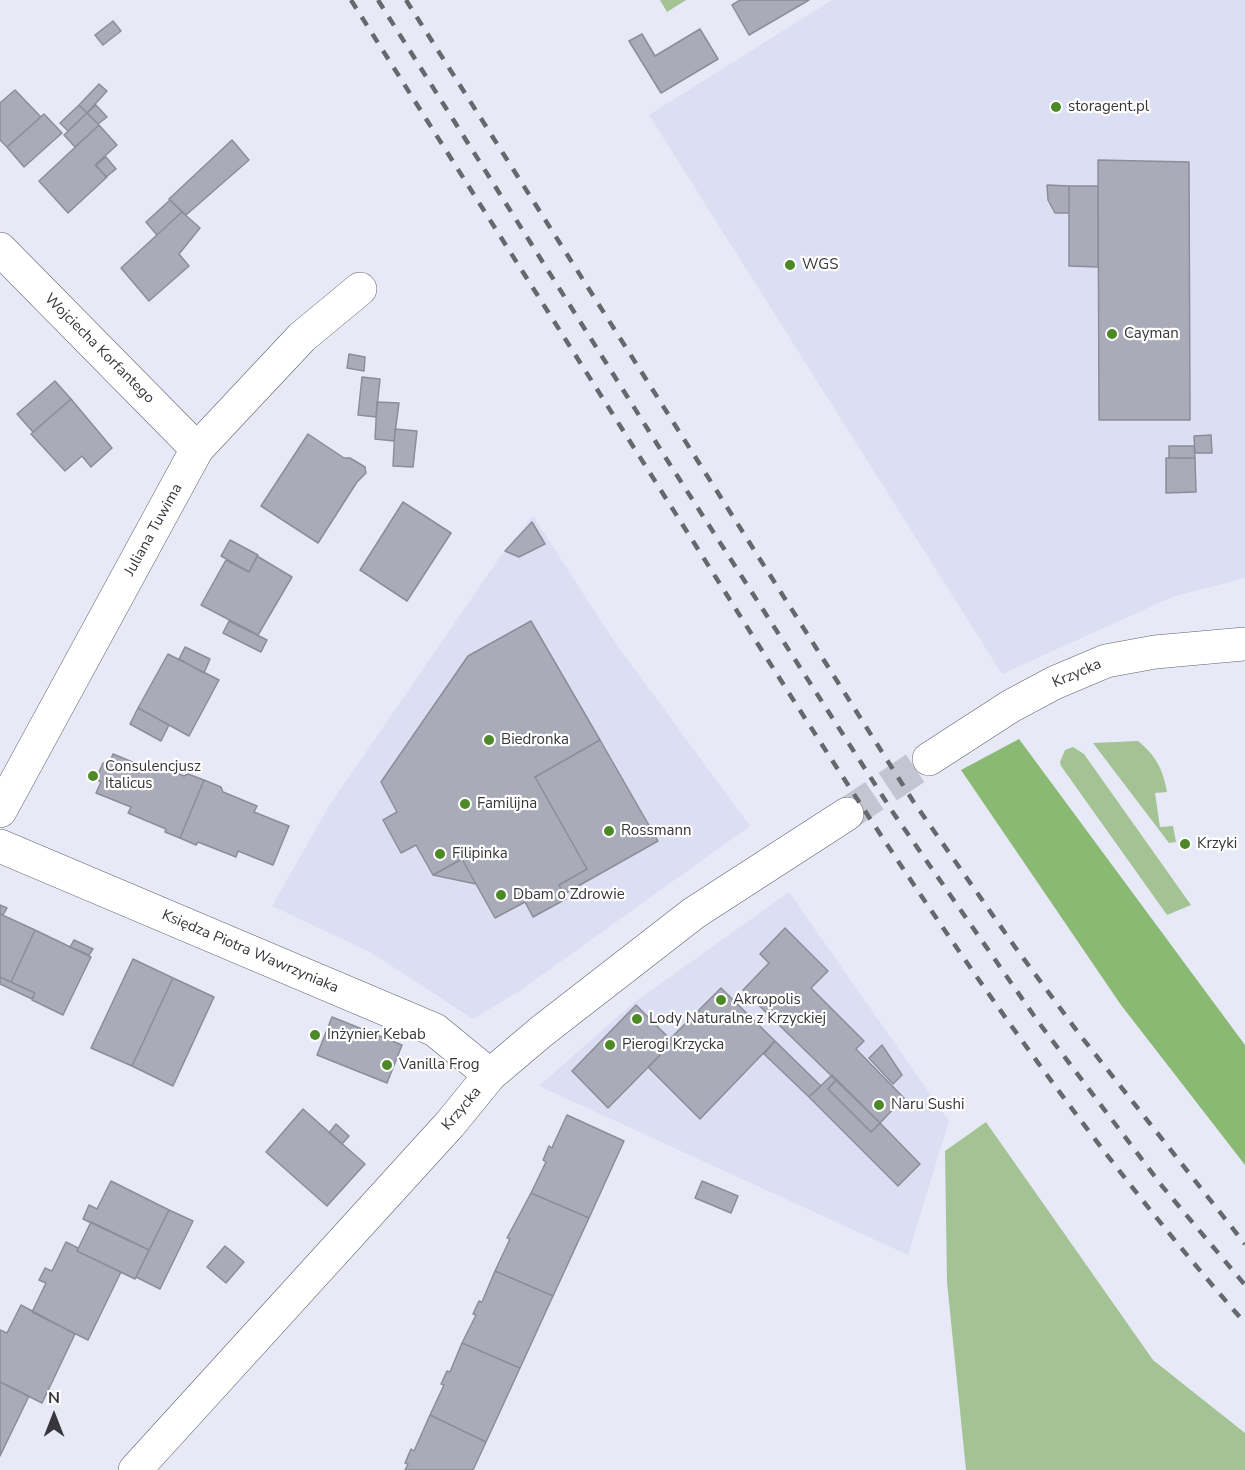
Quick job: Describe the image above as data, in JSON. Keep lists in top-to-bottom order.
{
  "streets": {
    "street": [
      "Wojciecha Korfantego",
      "Juliana Tuwima",
      "Krzycka",
      "Księdza Piotra Wawrzyniaka"
    ]
  },
  "crossings": [
    ["Wojciecha Korfantego", "Juliana Tuwima"],
    ["Krzycka", "Księdza Piotra Wawrzyniaka"]
  ],
  "places": [
    "storagent.pl",
    "WGS",
    "Cayman",
    "Biedronka",
    "Consulencjusz Italicus",
    "Familijna",
    "Rossmann",
    "Krzyki",
    "Filipinka",
    "Dbam o Zdrowie",
    "Akrωpolis",
    "Lody Naturalne z Krzyckiej",
    "Inżynier Kebab",
    "Pierogi Krzycka",
    "Vanilla Frog",
    "Naru Sushi"
  ],
  "north": "top"
}
